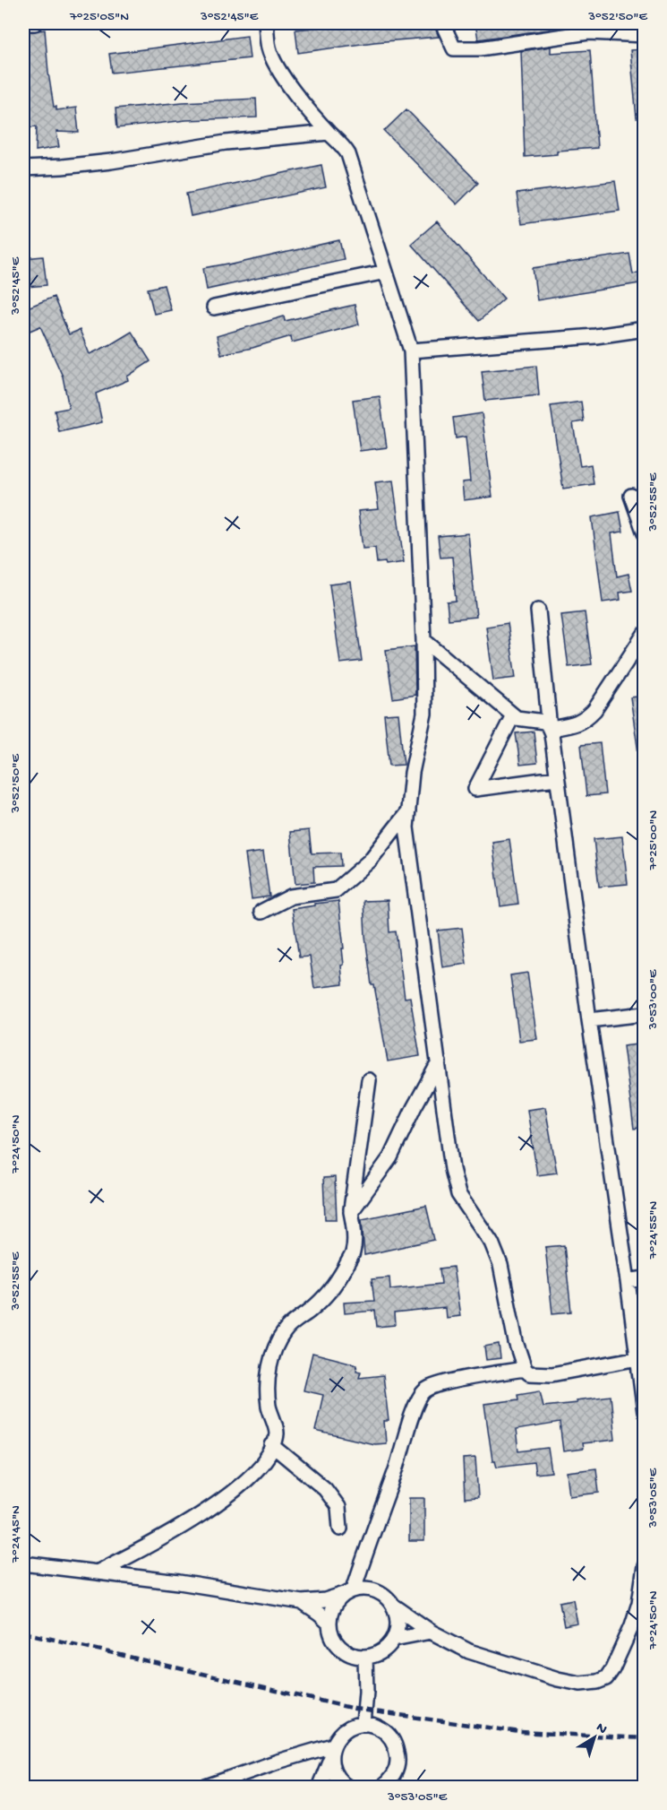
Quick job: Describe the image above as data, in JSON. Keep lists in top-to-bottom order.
{
  "north": "top right",
  "coordinates": [
    "7°25'05\"N",
    "3°52'45\"E",
    "3°52'50\"E",
    "3°52'55\"E",
    "7°25'00\"N",
    "3°53'00\"E",
    "7°24'50\"N",
    "7°24'55\"N",
    "3°53'05\"E",
    "7°24'45\"N"
  ]
}
